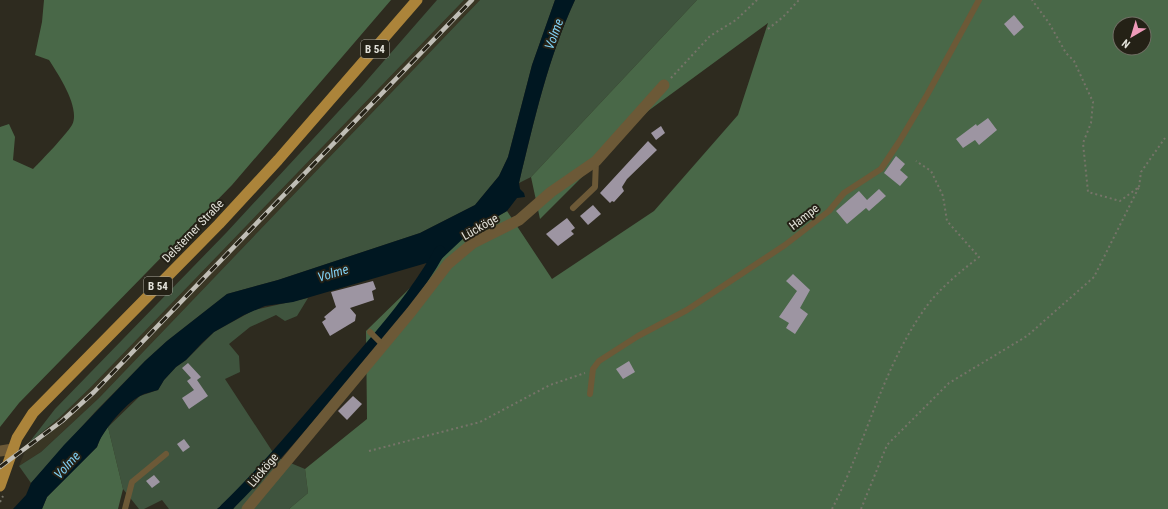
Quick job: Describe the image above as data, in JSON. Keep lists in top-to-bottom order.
{
  "streets": {
    "main road": ["B 54", "Delsterner Straße"],
    "street": ["Lücköge"],
    "lane": ["Hampe"]
  },
  "water": ["Volme"],
  "north": "bottom left"
}
